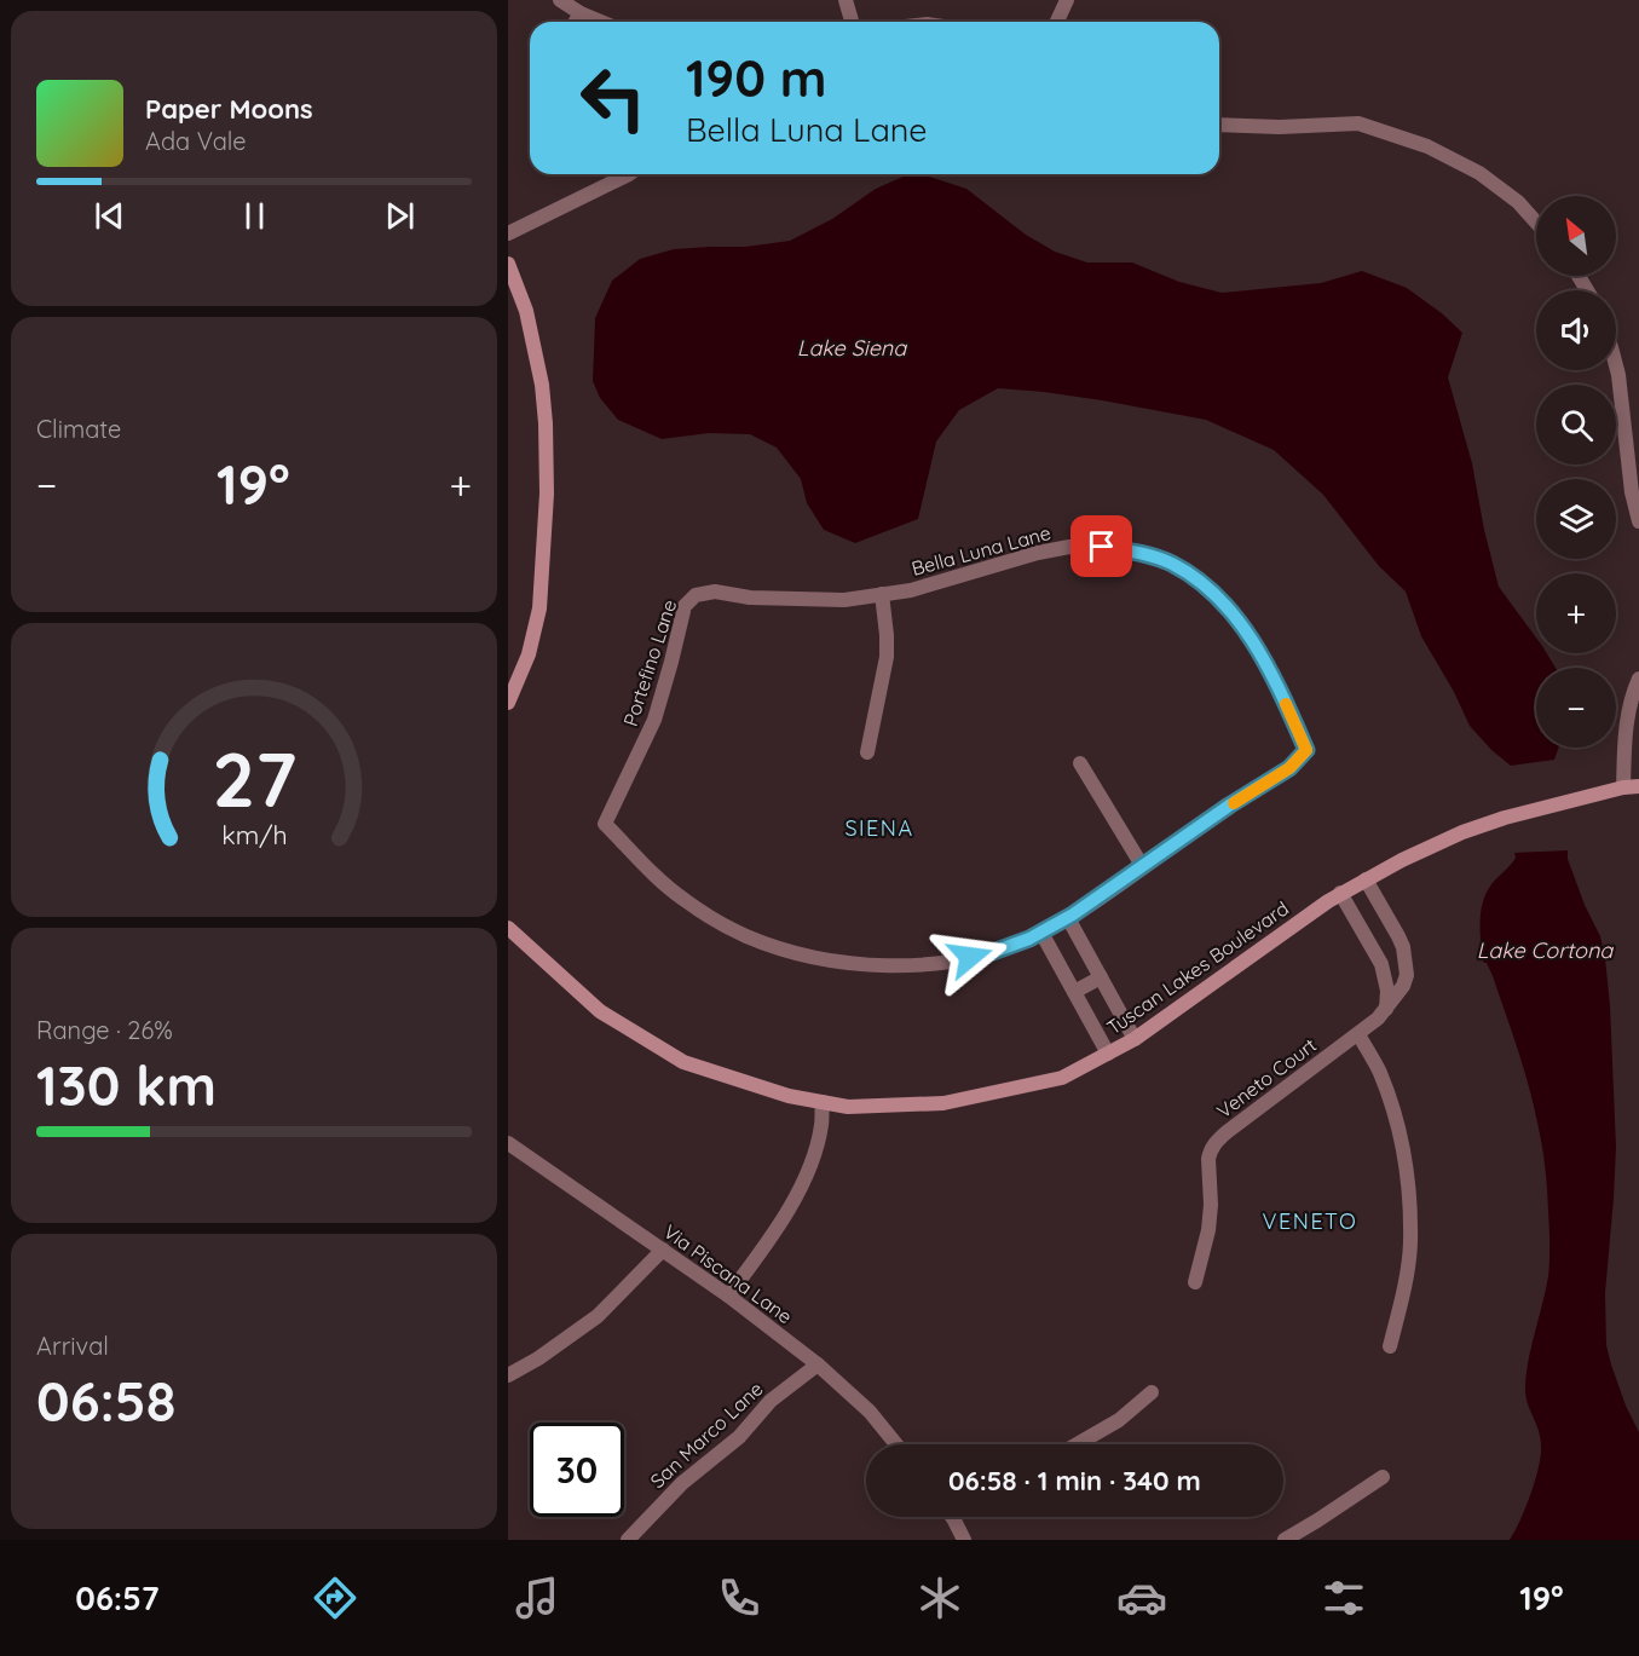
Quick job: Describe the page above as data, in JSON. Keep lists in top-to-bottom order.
{
  "streets": {
    "street": [
      "Bella Luna Lane",
      "Portefino Lane",
      "Tuscan Lakes Boulevard",
      "Veneto Court",
      "Via Piscana Lane",
      "San Marco Lane"
    ]
  },
  "crossings": [
    ["Bella Luna Lane", "Portefino Lane"],
    ["Tuscan Lakes Boulevard", "Veneto Court"],
    ["Via Piscana Lane", "San Marco Lane"]
  ],
  "districts": ["SIENA", "VENETO"],
  "water": ["Lake Siena", "Lake Cortona"],
  "north": "top left",
  "page": {
    "turn": ["190 m", "Bella Luna Lane"],
    "song": ["Paper Moons", "Ada Vale"],
    "map_buttons": ["+", "−"],
    "tile": [
      "Climate",
      ["Range · 26%", "130 km"],
      ["Arrival", "06:58"]
    ],
    "heat": ["−", "19°", "+"],
    "limit": "30",
    "trip": "06:58 · 1 min · 340 m",
    "tabs": ["06:57", "19°"],
    "gauge": ["27", "km/h"]
  }
}
